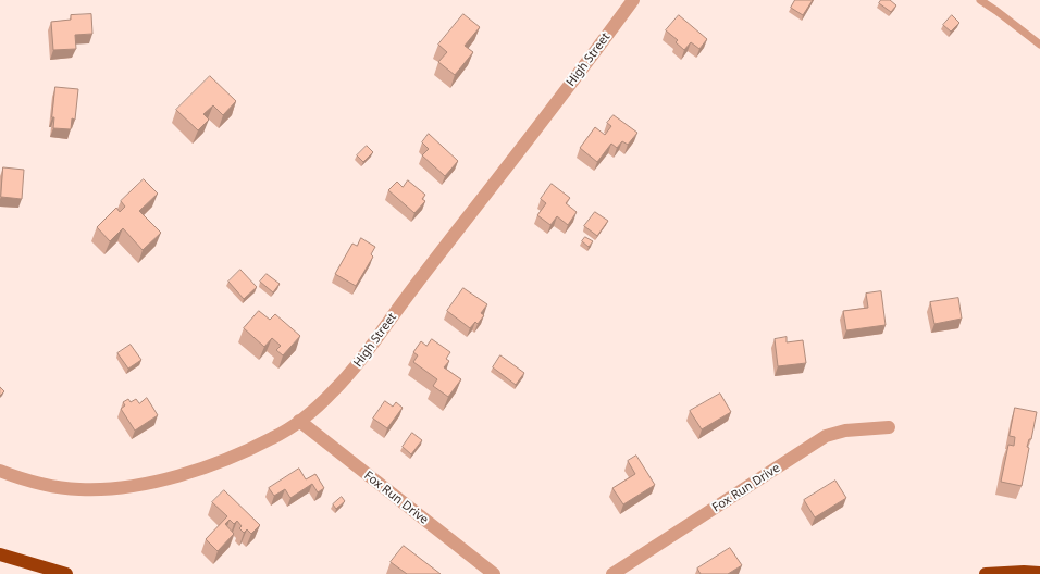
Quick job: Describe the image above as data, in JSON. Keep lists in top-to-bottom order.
{
  "streets": {
    "street": ["High Street", "Fox Run Drive"]
  },
  "crossings": [
    ["High Street", "Fox Run Drive"]
  ]
}
